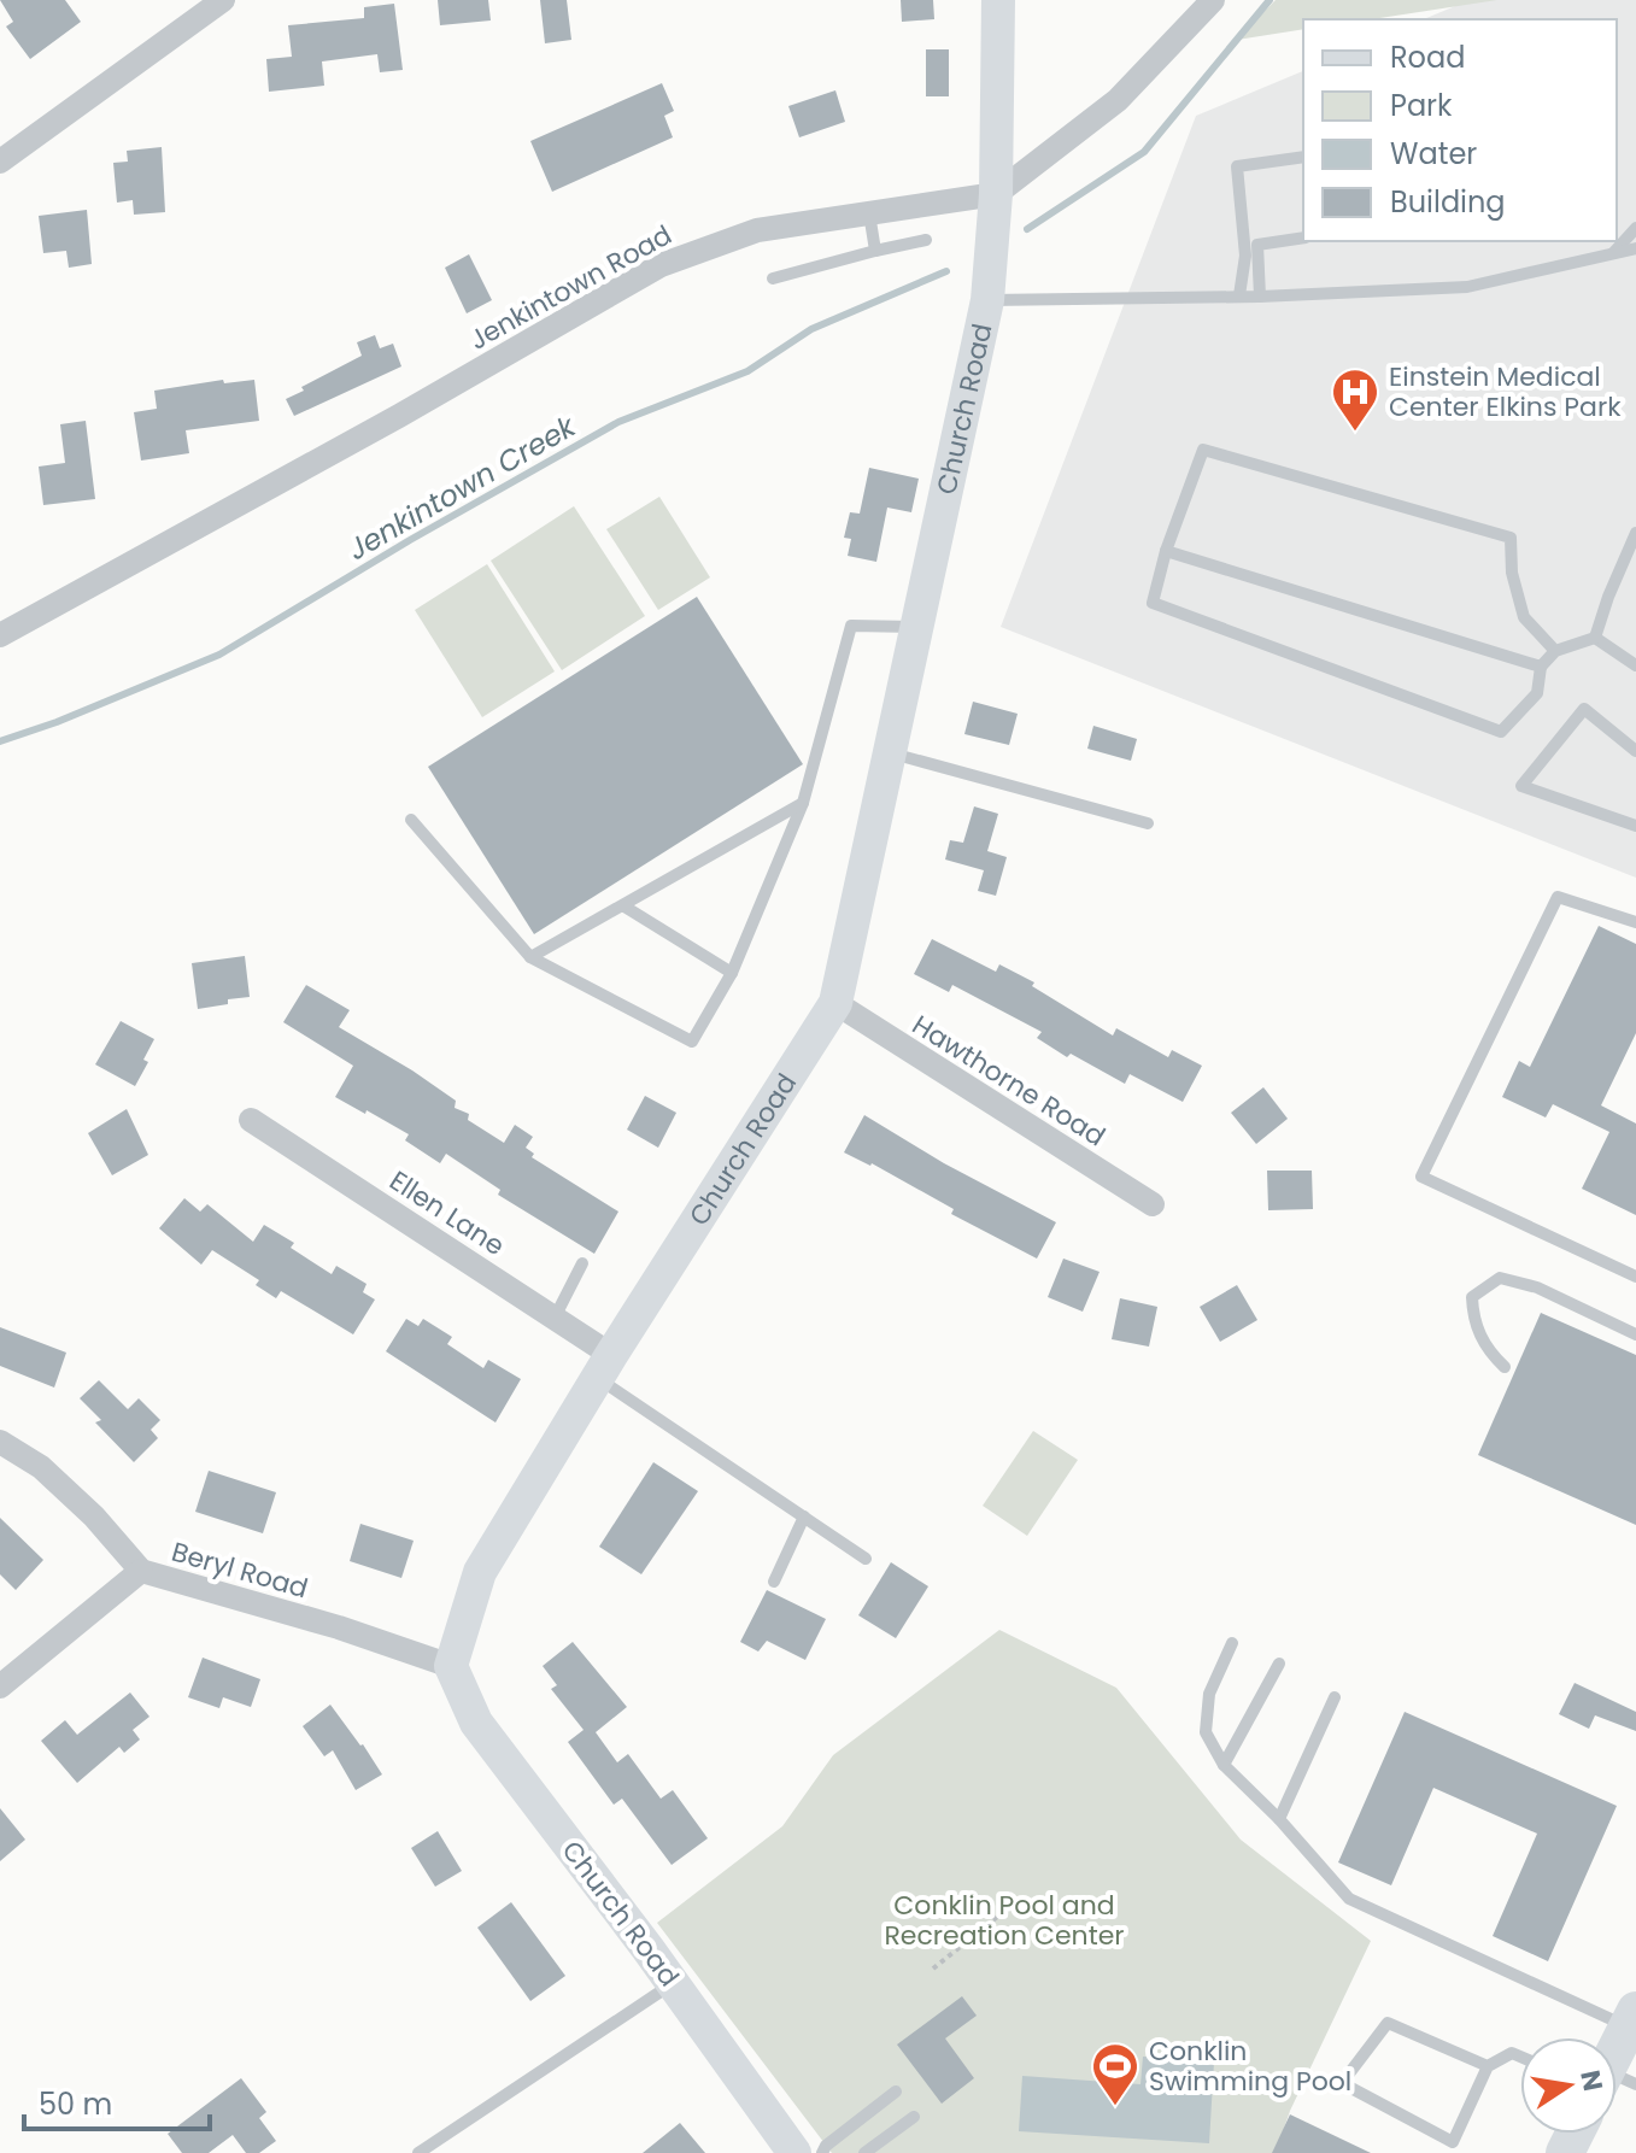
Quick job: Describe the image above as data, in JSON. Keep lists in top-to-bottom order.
{
  "streets": {
    "street": [
      "Jenkintown Road",
      "Church Road",
      "Hawthorne Road",
      "Ellen Lane",
      "Beryl Road"
    ]
  },
  "crossings": [
    ["Jenkintown Road", "Church Road"],
    ["Church Road", "Hawthorne Road"],
    ["Church Road", "Ellen Lane"],
    ["Church Road", "Beryl Road"]
  ],
  "water": ["Jenkintown Creek"],
  "parks": ["Conklin Pool and Recreation Center"],
  "places": {
    "hospital": ["Einstein Medical Center Elkins Park"],
    "sports": ["Conklin Swimming Pool"]
  },
  "legend": [
    "Road",
    "Park",
    "Water",
    "Building"
  ],
  "scale_bar": "50 m",
  "north": "right"
}
